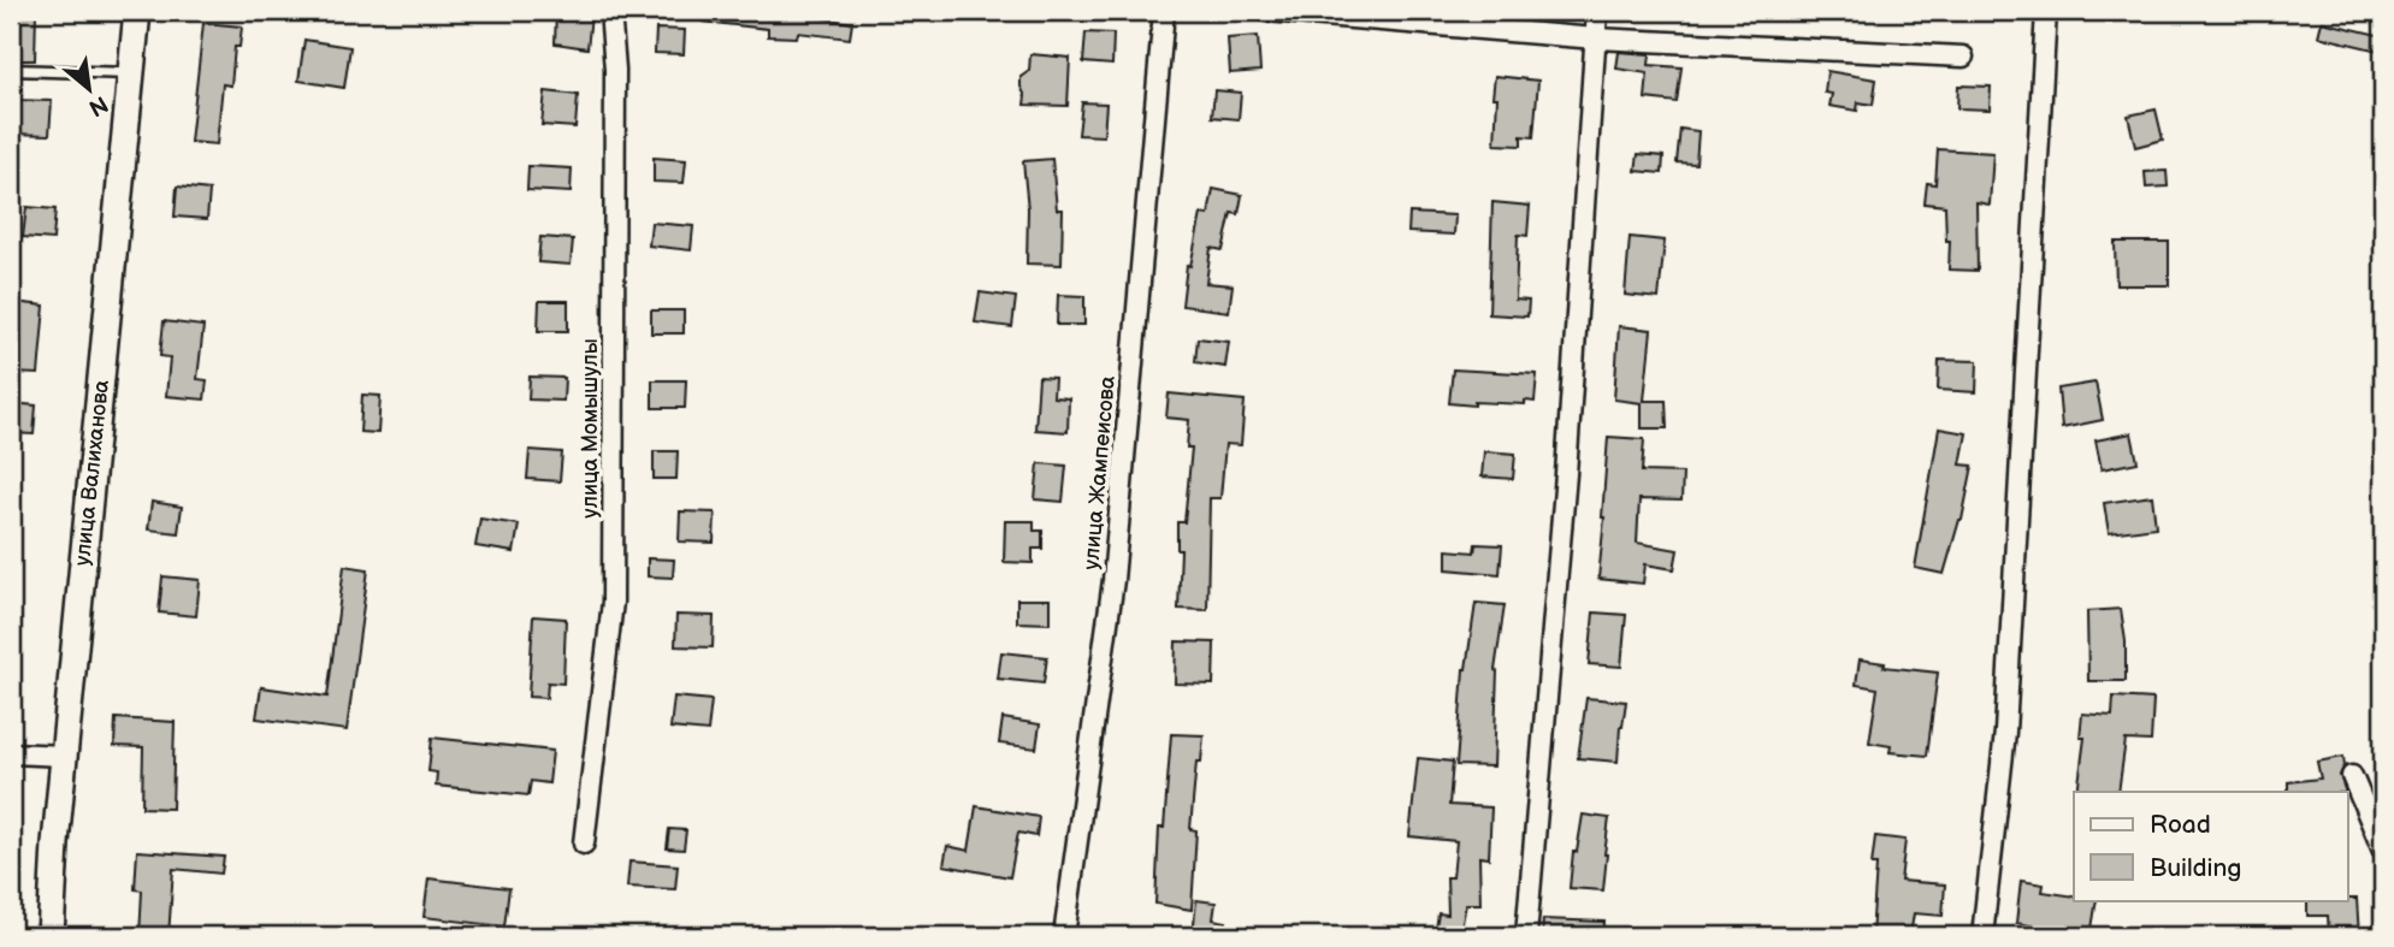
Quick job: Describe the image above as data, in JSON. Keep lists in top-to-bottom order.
{
  "streets": {
    "main road": ["улица Валиханова"],
    "street": ["улица Момышулы", "улица Жампеисова"]
  },
  "legend": ["Road", "Building"],
  "north": "bottom right"
}
